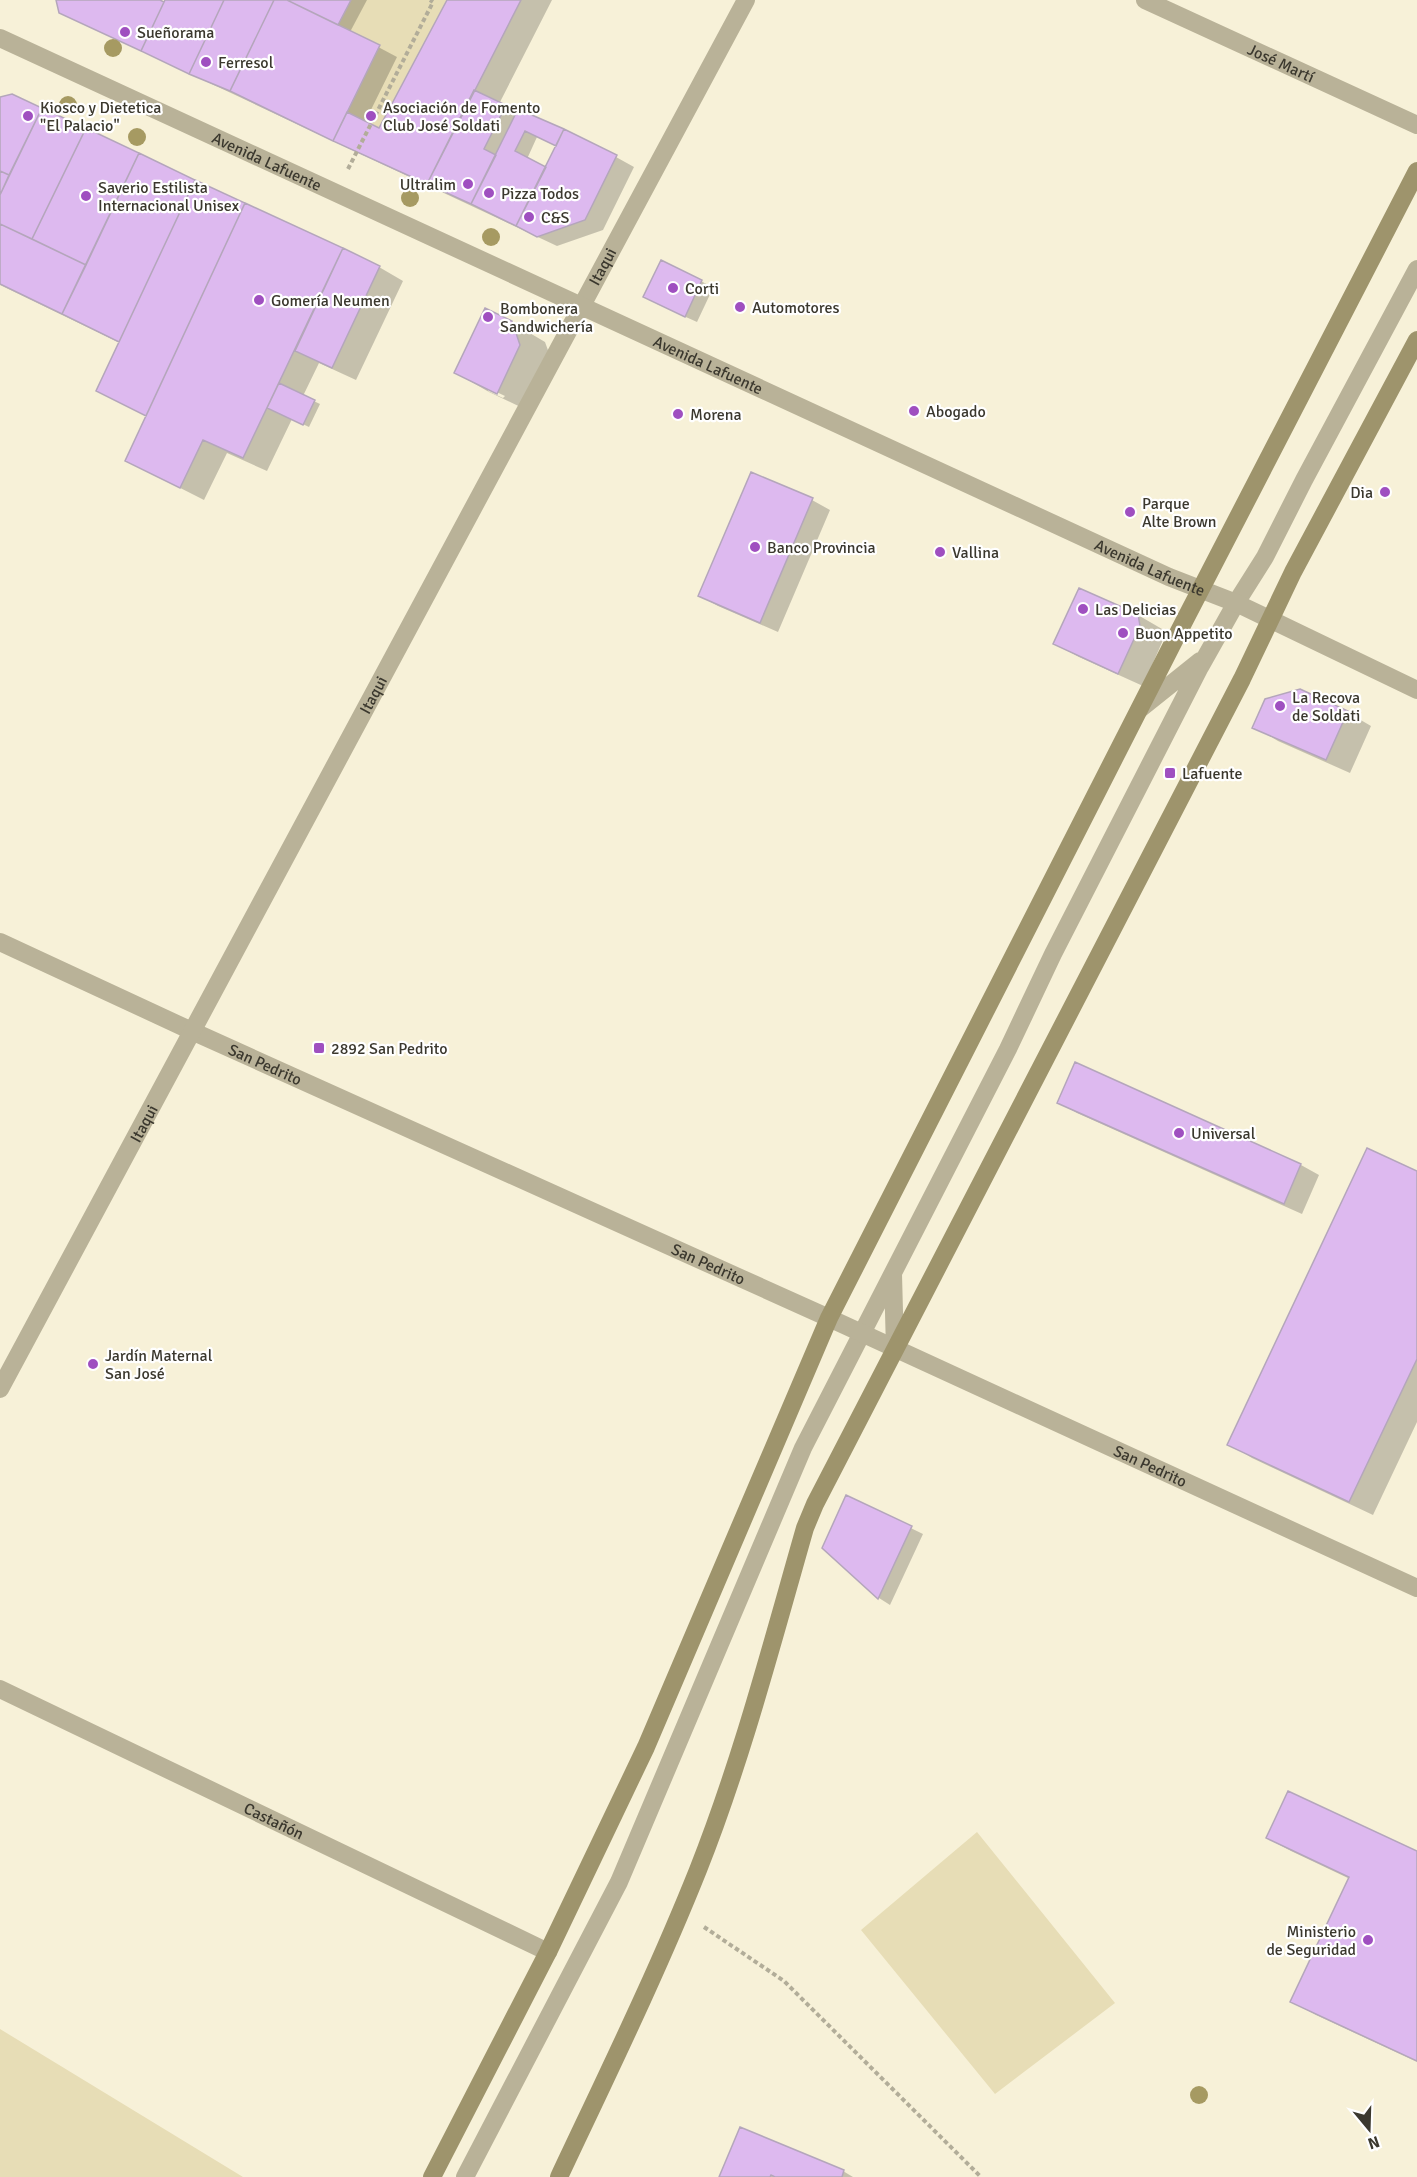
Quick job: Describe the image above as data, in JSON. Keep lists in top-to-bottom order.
{
  "streets": {
    "street": [
      "José Martí",
      "Avenida Lafuente",
      "Itaqui",
      "San Pedrito",
      "Castañón"
    ]
  },
  "crossings": [
    ["Avenida Lafuente", "Itaqui"],
    ["Itaqui", "San Pedrito"]
  ],
  "places": {
    "other": [
      "Sueñorama",
      "Ferresol",
      "Kiosco y Dietetica \"El Palacio\"",
      "Asociación de Fomento Club José Soldati",
      "Ultralim",
      "Pizza Todos",
      "Saverio Estilista Internacional Unisex",
      "C&S",
      "Corti",
      "Gomería Neumen",
      "Automotores",
      "Bombonera Sandwichería",
      "Abogado",
      "Morena",
      "Dia",
      "Parque Alte Brown",
      "Banco Provincia",
      "Vallina",
      "Las Delicias",
      "Buon Appetito",
      "La Recova de Soldati",
      "Universal",
      "Jardín Maternal San José",
      "Ministerio de Seguridad"
    ],
    "transit": ["Lafuente", "2892 San Pedrito"]
  },
  "north": "bottom"
}
